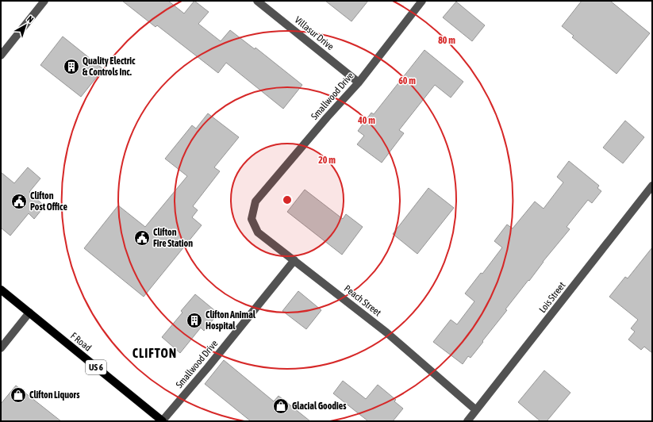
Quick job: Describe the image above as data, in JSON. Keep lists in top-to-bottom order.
{
  "streets": {
    "main road": ["F Road", "US 6"],
    "street": [
      "Villasur Drive",
      "Smallwood Drive",
      "Lois Street",
      "Peach Street"
    ]
  },
  "crossings": [
    ["Villasur Drive", "Smallwood Drive"],
    ["Smallwood Drive", "Peach Street"],
    ["Smallwood Drive", "F Road"],
    ["Lois Street", "Peach Street"]
  ],
  "districts": ["CLIFTON"],
  "places": {
    "building": ["Quality Electric & Controls Inc.", "Clifton Animal Hospital"],
    "public building": ["Clifton Post Office", "Clifton Fire Station"],
    "shop": ["Clifton Liquors", "Glacial Goodies"]
  },
  "north": "top right",
  "rings": [
    "80 m",
    "60 m",
    "40 m",
    "20 m"
  ]
}
